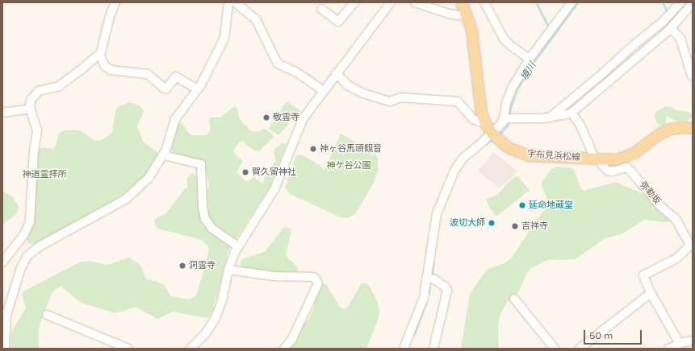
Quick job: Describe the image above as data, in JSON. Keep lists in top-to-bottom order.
{
  "streets": {
    "main road": ["宇布見浜松線"],
    "street": ["弥勒坂"]
  },
  "crossings": [
    ["宇布見浜松線", "弥勒坂"]
  ],
  "water": ["境川"],
  "parks": ["神ケ谷公園", "神道霊拝所"],
  "places": [
    "敬雲寺",
    "神ヶ谷馬頭観音",
    "賀久留神社",
    "延命地蔵堂",
    "波切大師",
    "吉祥寺",
    "洞雲寺"
  ],
  "scale_bar": "50 m"
}
